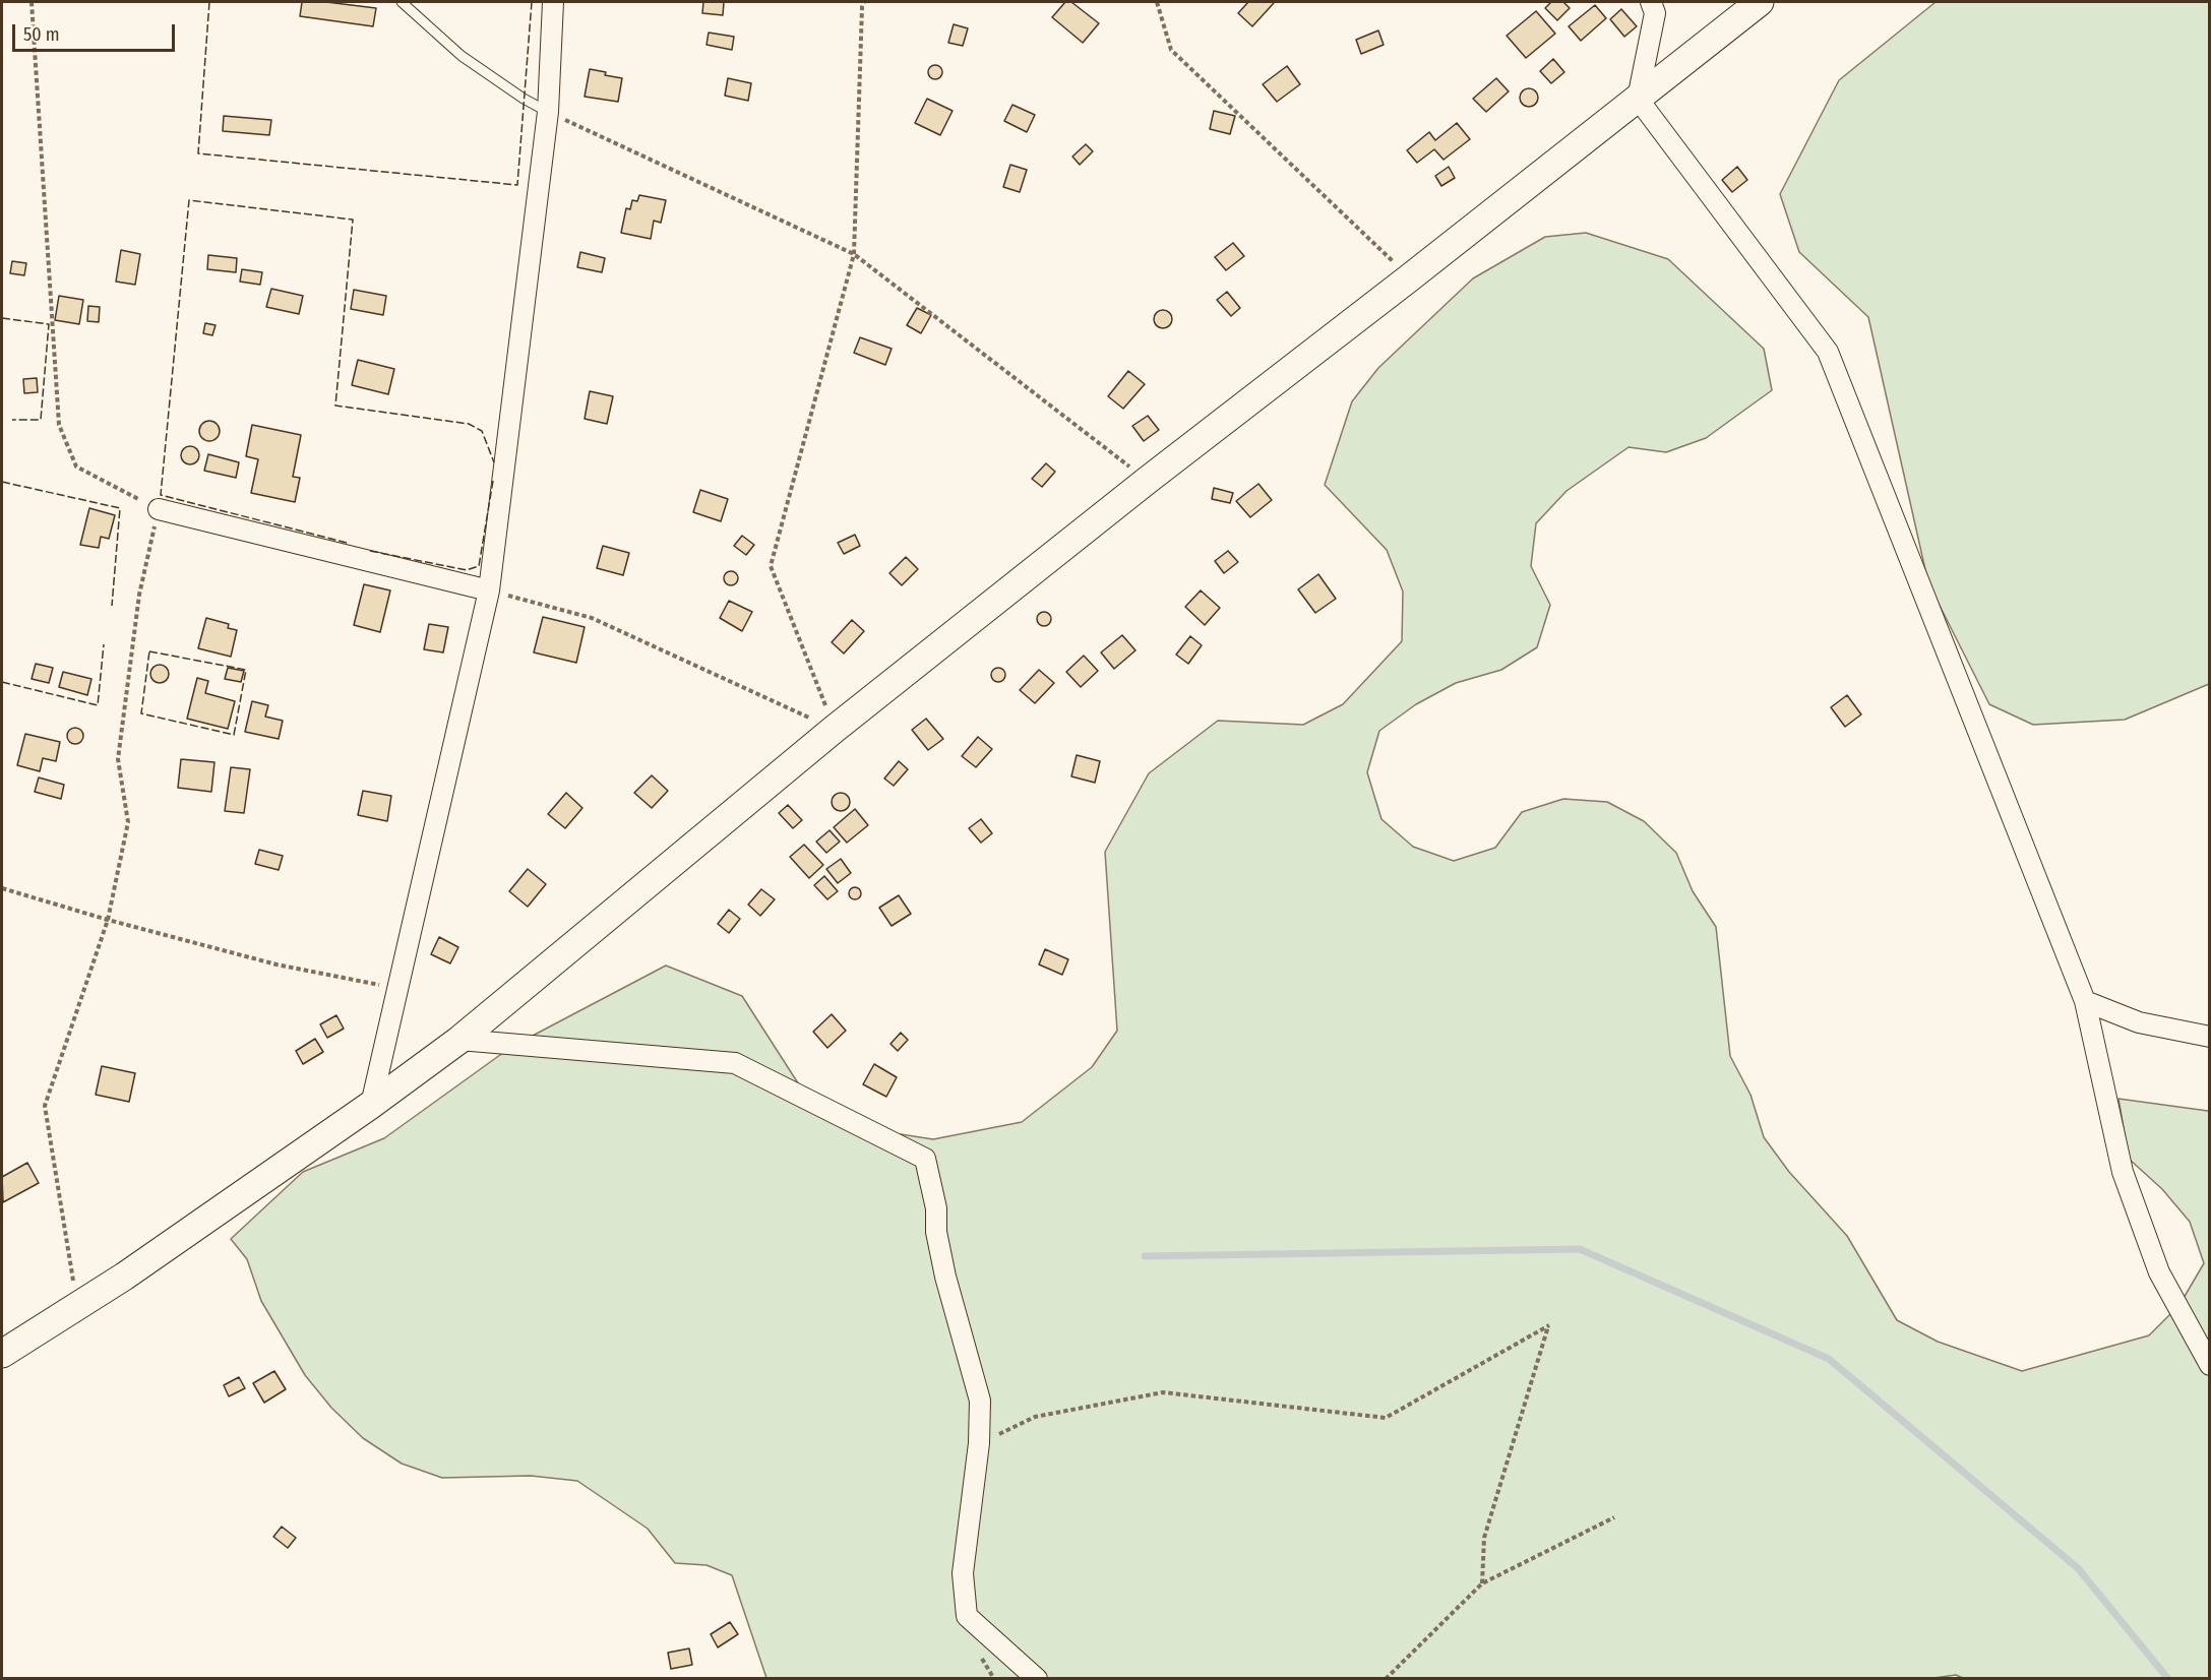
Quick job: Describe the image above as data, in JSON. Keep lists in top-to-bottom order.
{
  "scale_bar": "50 m"
}
